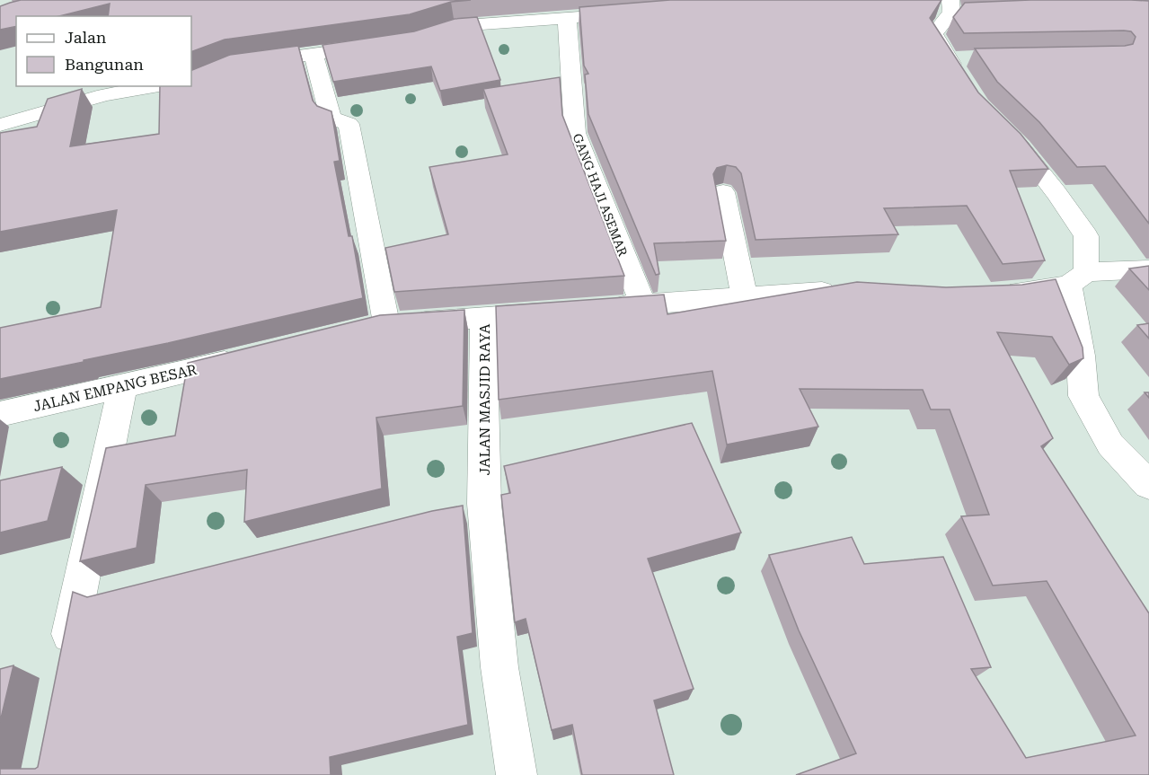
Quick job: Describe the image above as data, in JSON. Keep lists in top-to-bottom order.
{
  "streets": {
    "street": ["GANG HAJI ASEMAR", "JALAN EMPANG BESAR", "JALAN MASJID RAYA"]
  },
  "legend": ["Jalan", "Bangunan"]
}
